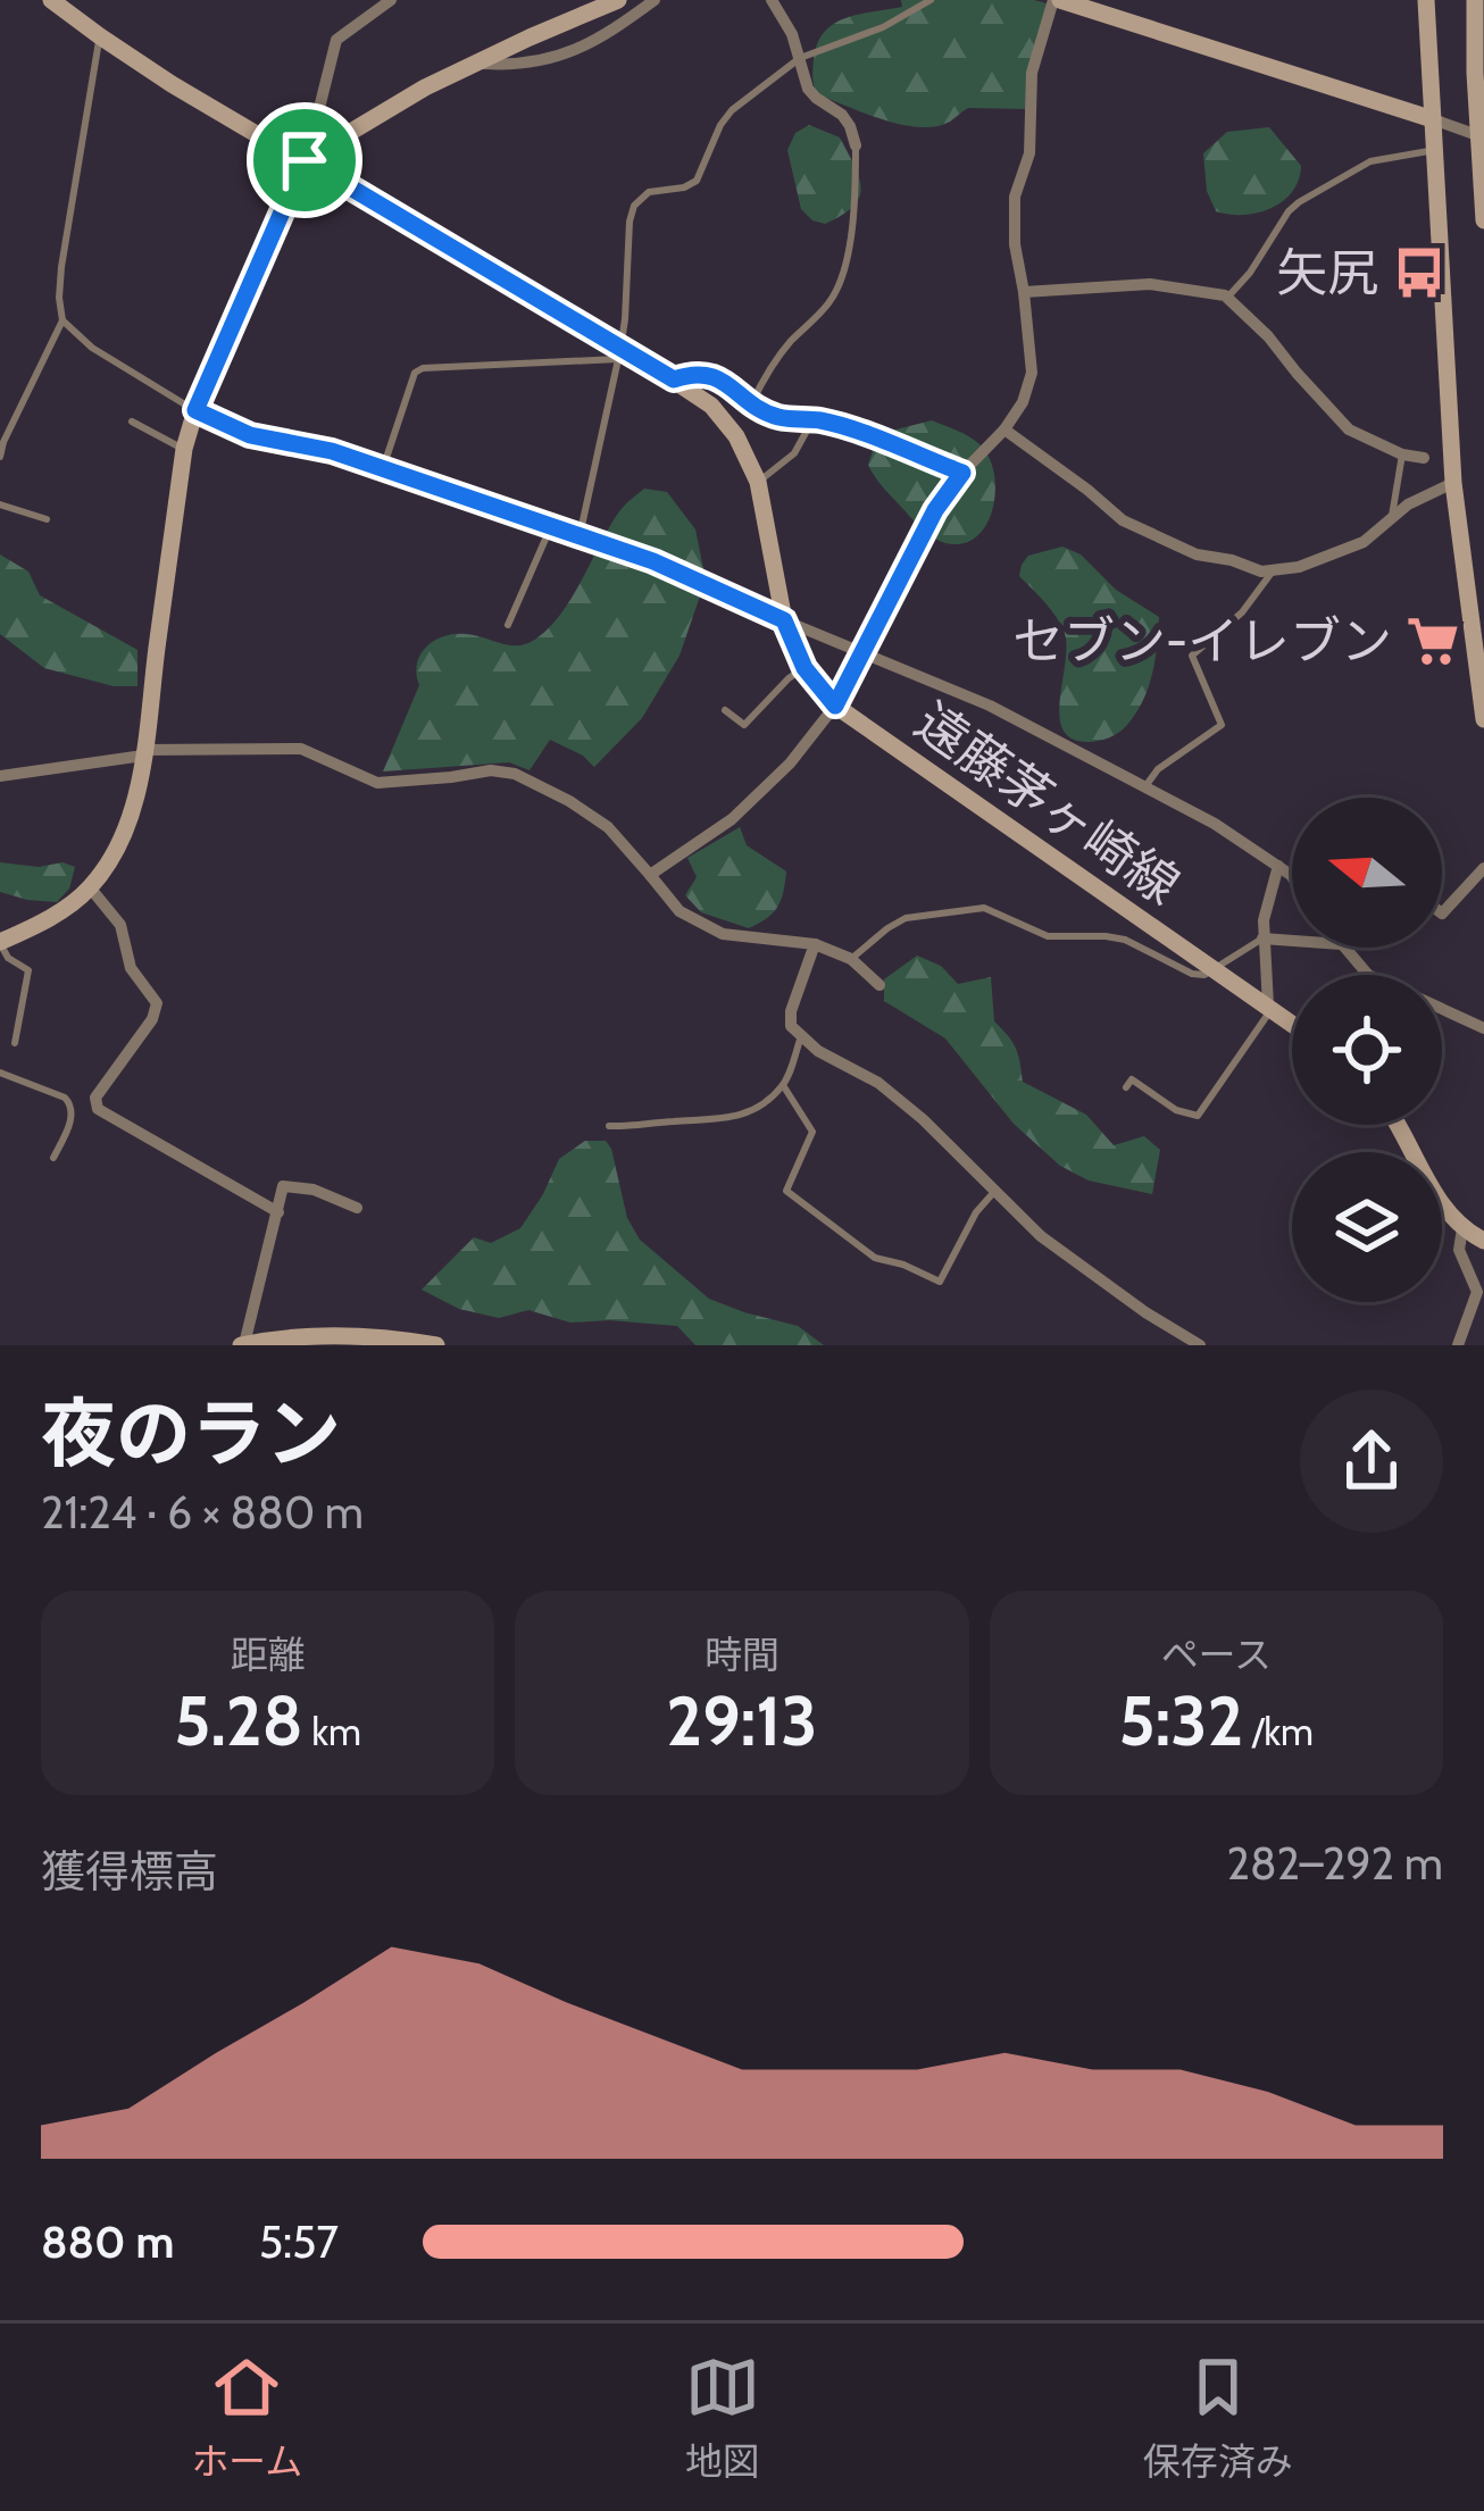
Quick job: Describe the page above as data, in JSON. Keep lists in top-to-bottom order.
{
  "streets": {
    "street": ["遠藤茅ヶ崎線"]
  },
  "places": {
    "bus stop": ["矢尻"],
    "supermarket": ["セブン-イレブン"]
  },
  "north": "left",
  "page": {
    "heading": ["夜のラン", "21:24 · 6 × 880 m"],
    "stats": [
      ["距離", "5.28 km"],
      ["時間", "29:13"],
      ["ペース", "5:32 /km"]
    ],
    "chart": ["獲得標高", "282–292 m"],
    "list": [
      {
        "name": "880 m",
        "note": "5:57"
      }
    ],
    "tabs": ["ホーム", "地図", "保存済み"]
  }
}
